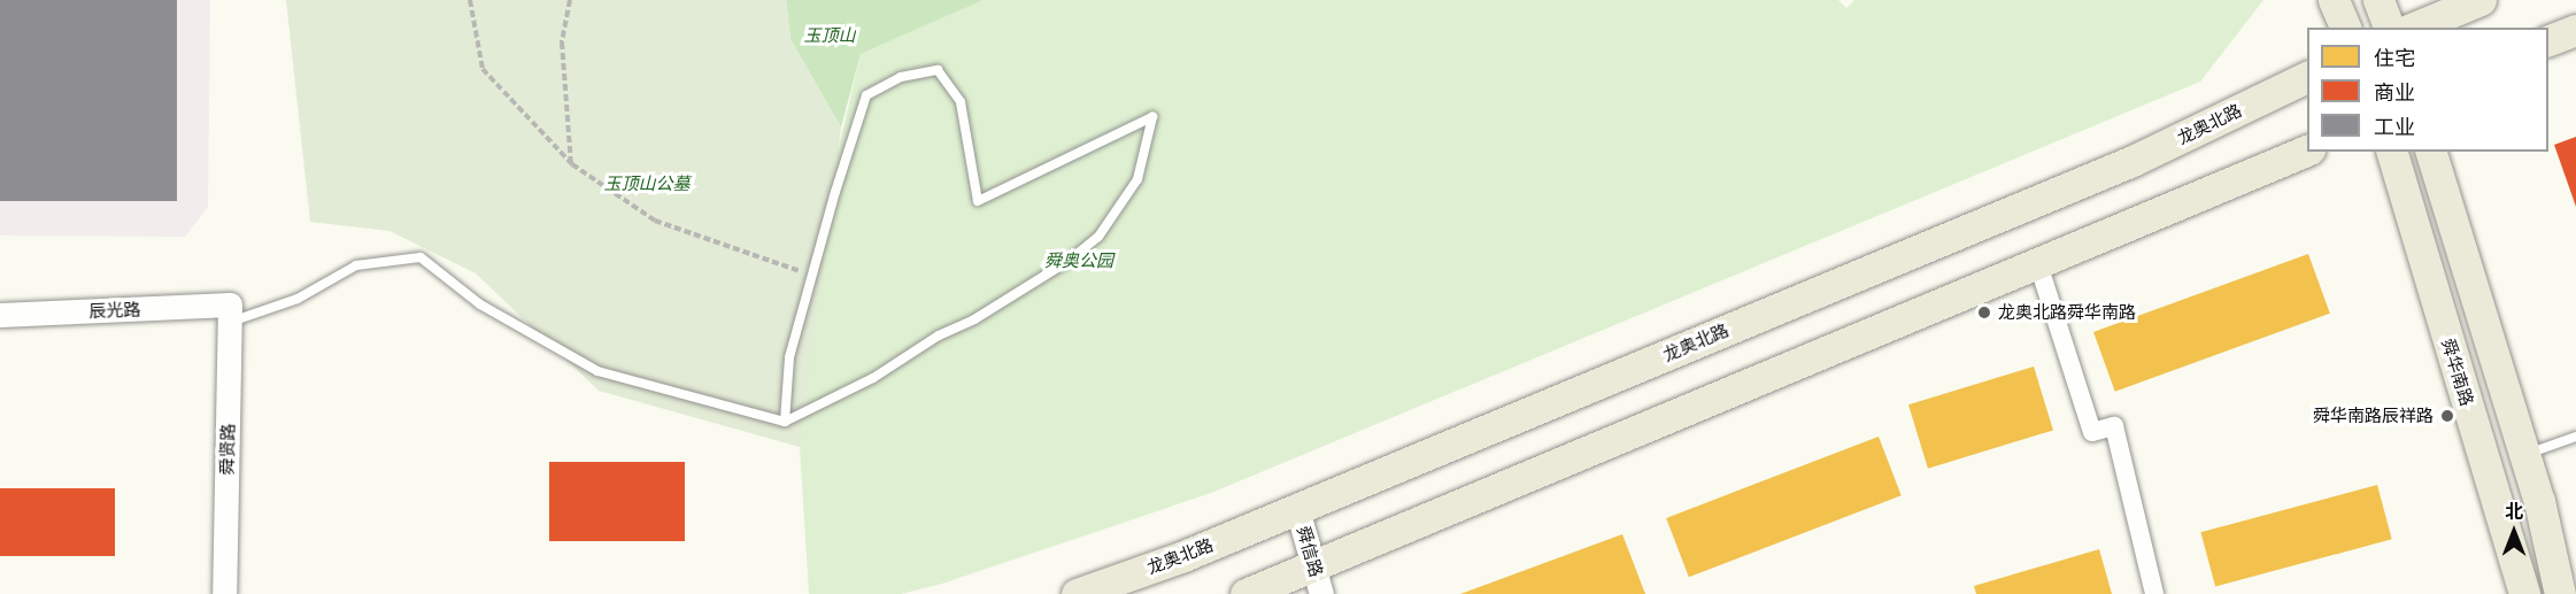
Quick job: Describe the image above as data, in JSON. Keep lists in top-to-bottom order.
{
  "streets": {
    "main road": ["龙奥北路", "舜华南路"],
    "street": ["辰光路", "舜贤路", "舜信路"]
  },
  "crossings": [
    ["龙奥北路", "舜信路"],
    ["辰光路", "舜贤路"]
  ],
  "parks": ["玉顶山", "玉顶山公墓", "舜奥公园"],
  "places": ["龙奥北路舜华南路", "舜华南路辰祥路"],
  "legend": ["住宅", "商业", "工业"],
  "north": "top"
}
